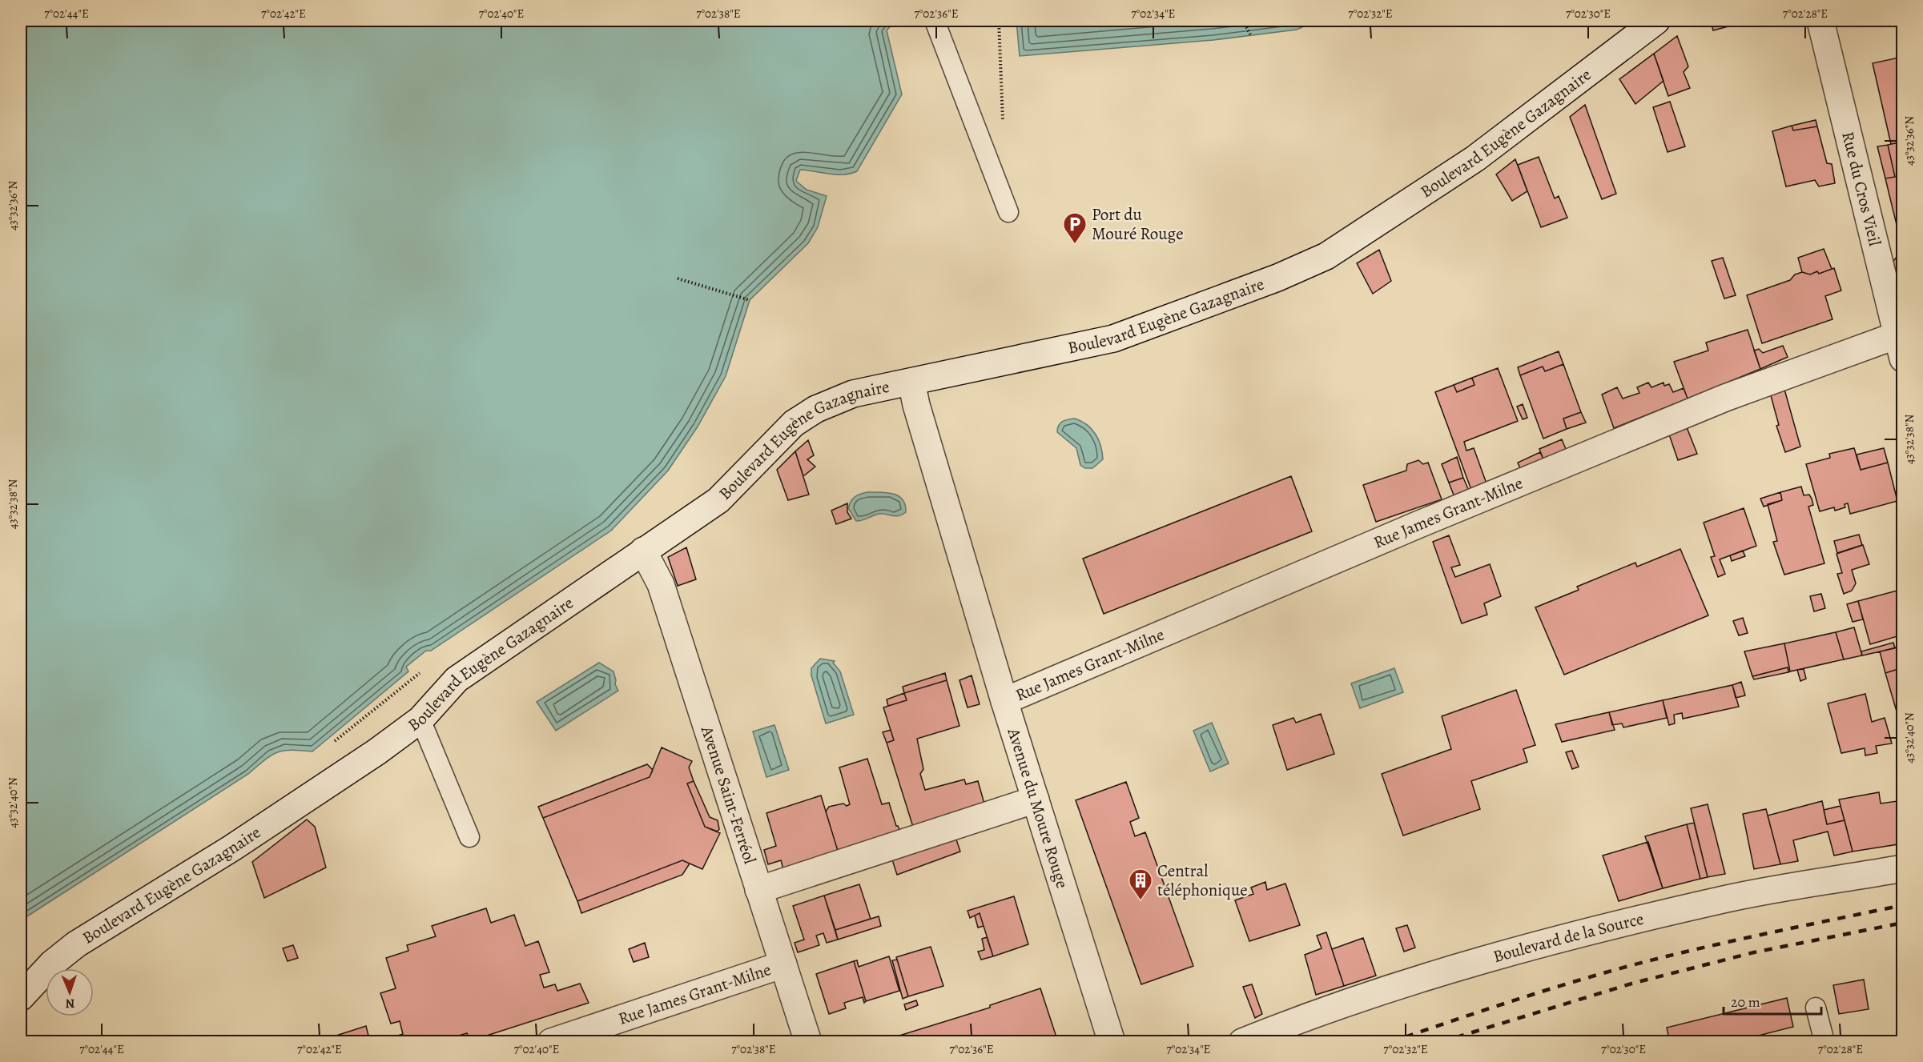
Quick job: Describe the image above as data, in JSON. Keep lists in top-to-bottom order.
{
  "streets": {
    "street": [
      "Boulevard Eugène Gazagnaire",
      "Rue du Cros Vieil",
      "Rue James Grant-Milne",
      "Avenue Saint-Ferréol",
      "Avenue du Moure Rouge",
      "Boulevard de la Source"
    ]
  },
  "crossings": [
    ["Boulevard Eugène Gazagnaire", "Avenue Saint-Ferréol"],
    ["Boulevard Eugène Gazagnaire", "Avenue du Moure Rouge"],
    ["Rue du Cros Vieil", "Rue James Grant-Milne"],
    ["Rue James Grant-Milne", "Avenue Saint-Ferréol"],
    ["Rue James Grant-Milne", "Avenue du Moure Rouge"]
  ],
  "places": {
    "parking": ["Port du Mouré Rouge"],
    "building": ["Central téléphonique"]
  },
  "scale_bar": "20 m",
  "north": "bottom",
  "coordinates": [
    "7°02'44\"E",
    "7°02'42\"E",
    "7°02'40\"E",
    "7°02'38\"E",
    "7°02'36\"E",
    "7°02'34\"E",
    "7°02'32\"E",
    "7°02'30\"E",
    "7°02'28\"E",
    "43°32'36\"N",
    "43°32'38\"N",
    "43°32'40\"N"
  ]
}
